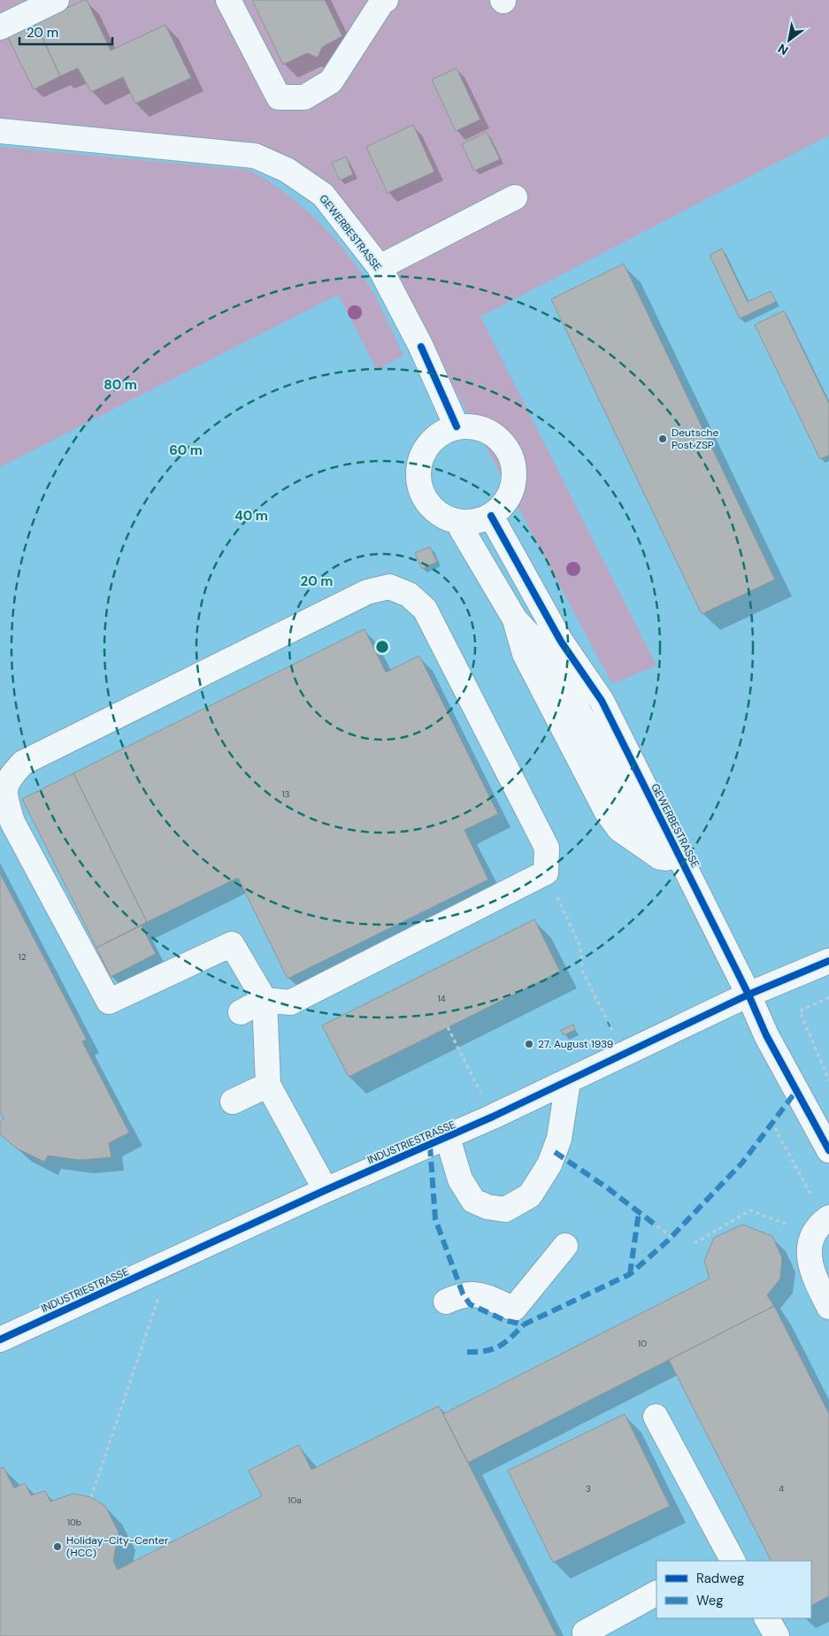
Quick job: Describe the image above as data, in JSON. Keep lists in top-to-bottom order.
{
  "streets": {
    "street": ["GEWERBESTRASSE", "INDUSTRIESTRASSE"]
  },
  "crossings": [
    ["GEWERBESTRASSE", "INDUSTRIESTRASSE"]
  ],
  "places": ["Deutsche Post ZSP", "27. August 1939", "Holiday-City-Center (HCC)"],
  "house_numbers": [
    "13",
    "12",
    "14",
    "10",
    "3",
    "4",
    "10a",
    "10b"
  ],
  "legend": ["Radweg", "Weg"],
  "scale_bar": "20 m",
  "north": "bottom left",
  "rings": [
    "80 m",
    "60 m",
    "40 m",
    "20 m"
  ]
}
